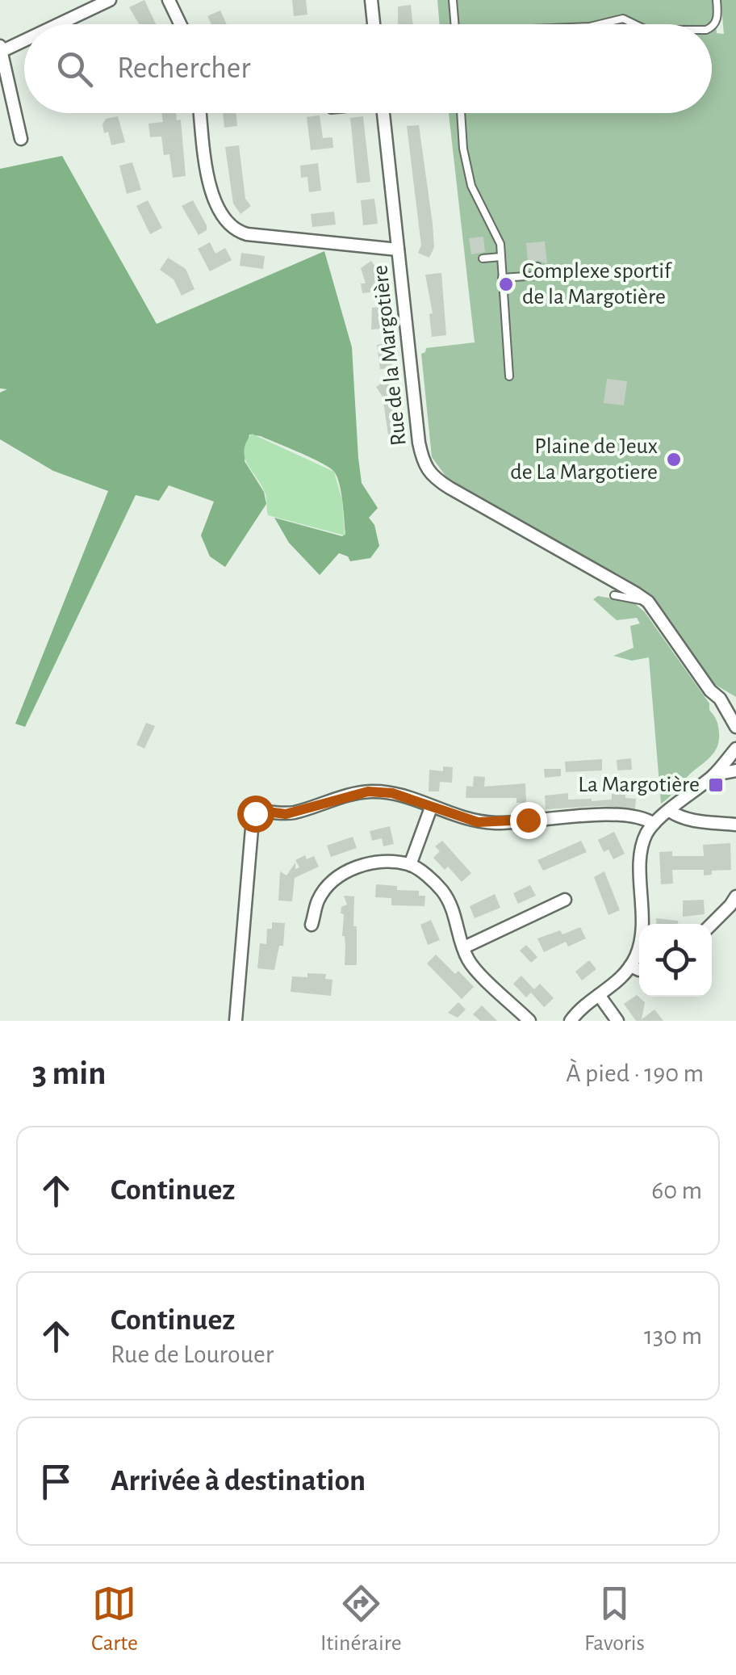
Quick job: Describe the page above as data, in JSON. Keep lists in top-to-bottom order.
{
  "streets": {
    "street": ["Rue de la Margotière"]
  },
  "places": {
    "other": ["Complexe sportif de la Margotière", "Plaine de Jeux de La Margotiere"],
    "transit": ["La Margotière"]
  },
  "page": {
    "search": "Rechercher",
    "heading": ["3 min", "À pied · 190 m"],
    "list": [
      ["Continuez", "60 m"],
      ["Continuez", "Rue de Lourouer", "130 m"],
      "Arrivée à destination"
    ],
    "nav": ["Carte", "Itinéraire", "Favoris"]
  }
}
